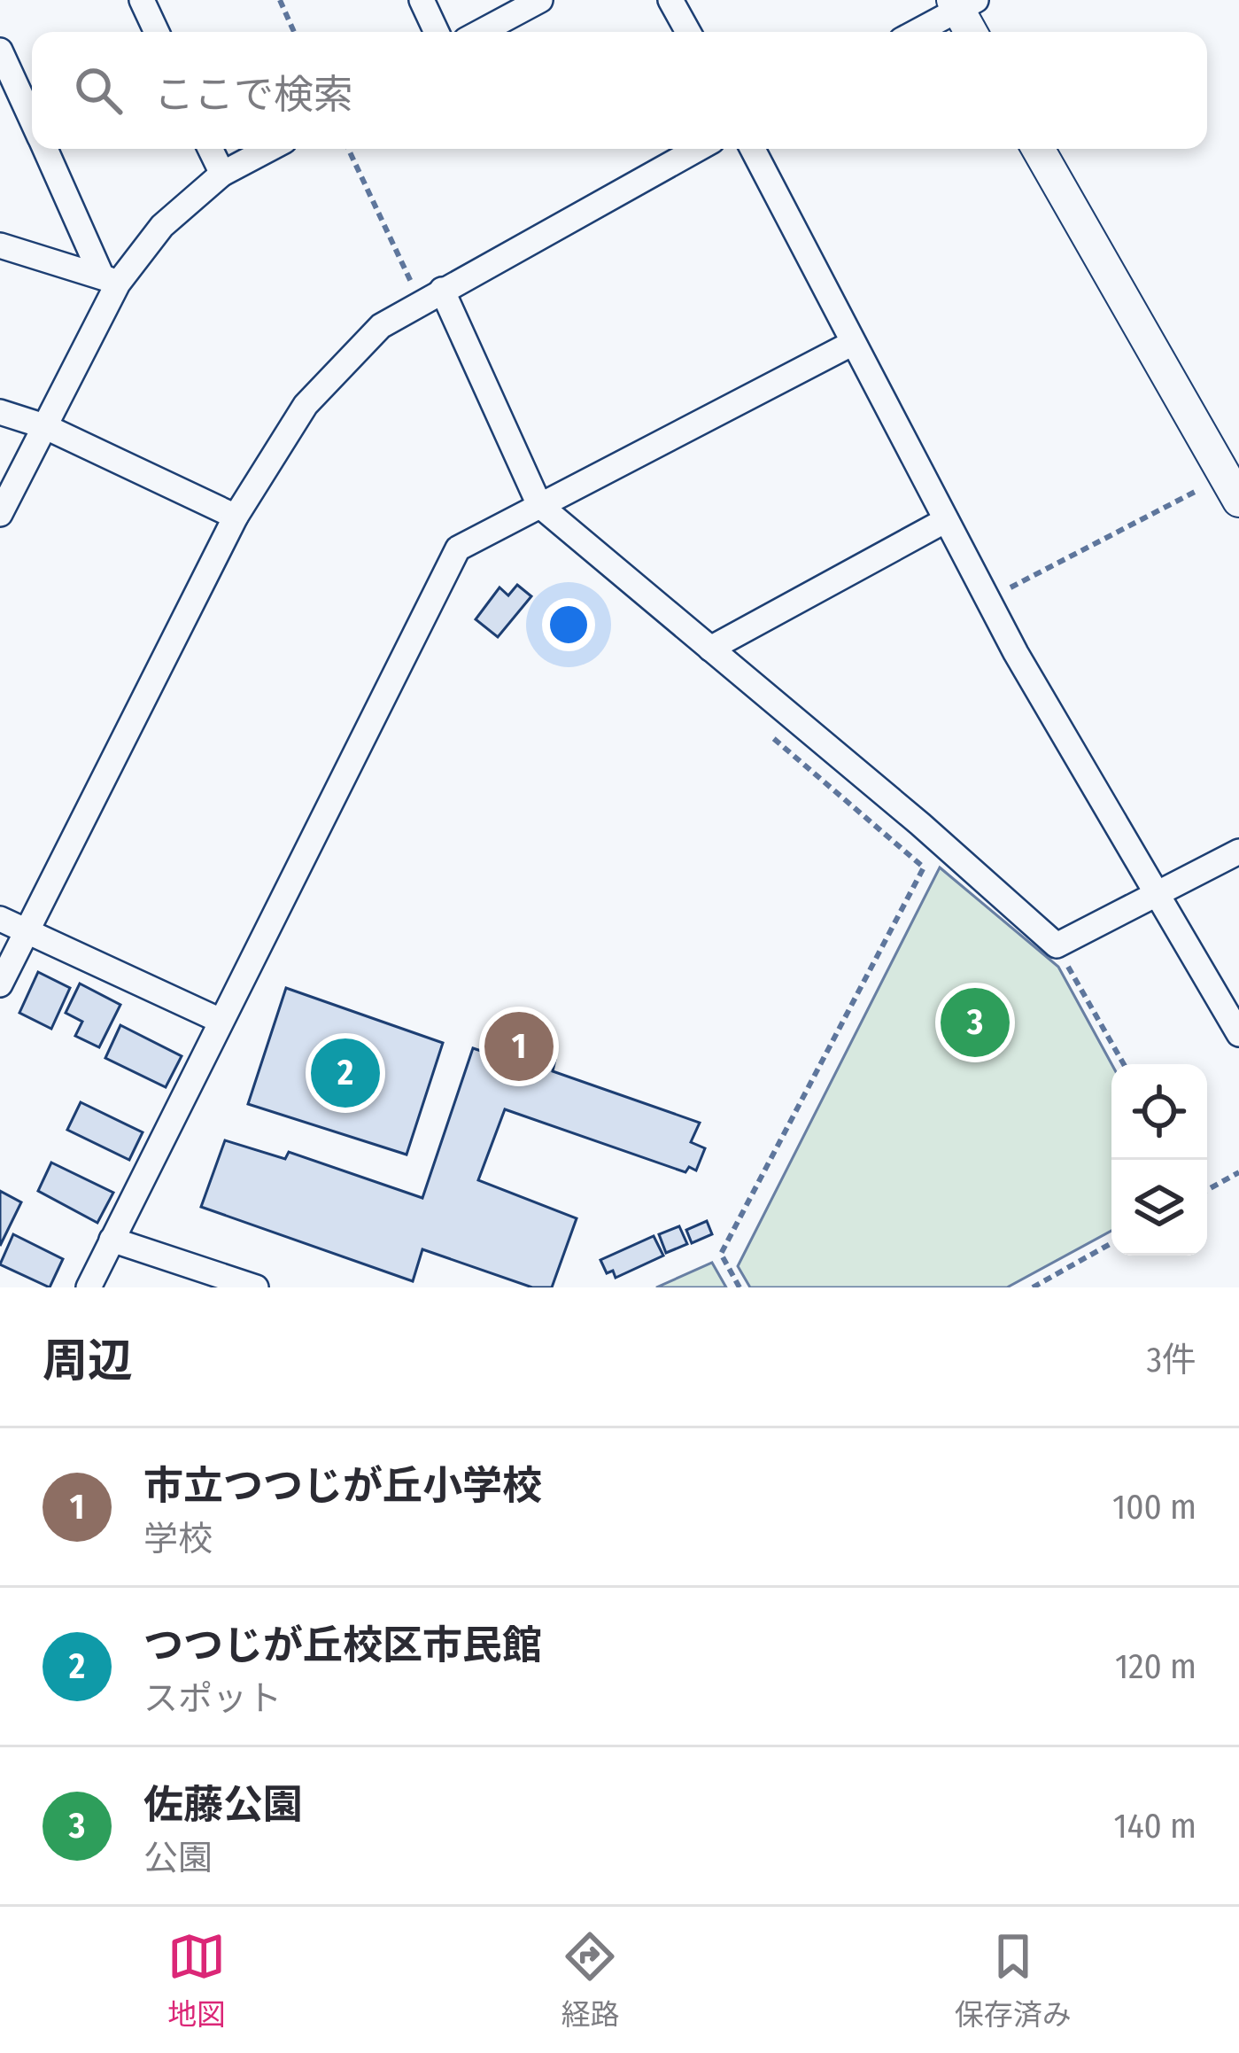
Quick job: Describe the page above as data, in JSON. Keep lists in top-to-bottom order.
{
  "page": {
    "search": "ここで検索",
    "pins": ["3", "1", "2"],
    "heading": ["周辺", "3件"],
    "list": [
      {
        "mark": "1",
        "name": "市立つつじが丘小学校",
        "note": "学校",
        "value": "100 m"
      },
      {
        "mark": "2",
        "name": "つつじが丘校区市民館",
        "note": "スポット",
        "value": "120 m"
      },
      {
        "mark": "3",
        "name": "佐藤公園",
        "note": "公園",
        "value": "140 m"
      }
    ],
    "nav": ["地図", "経路", "保存済み"]
  }
}
